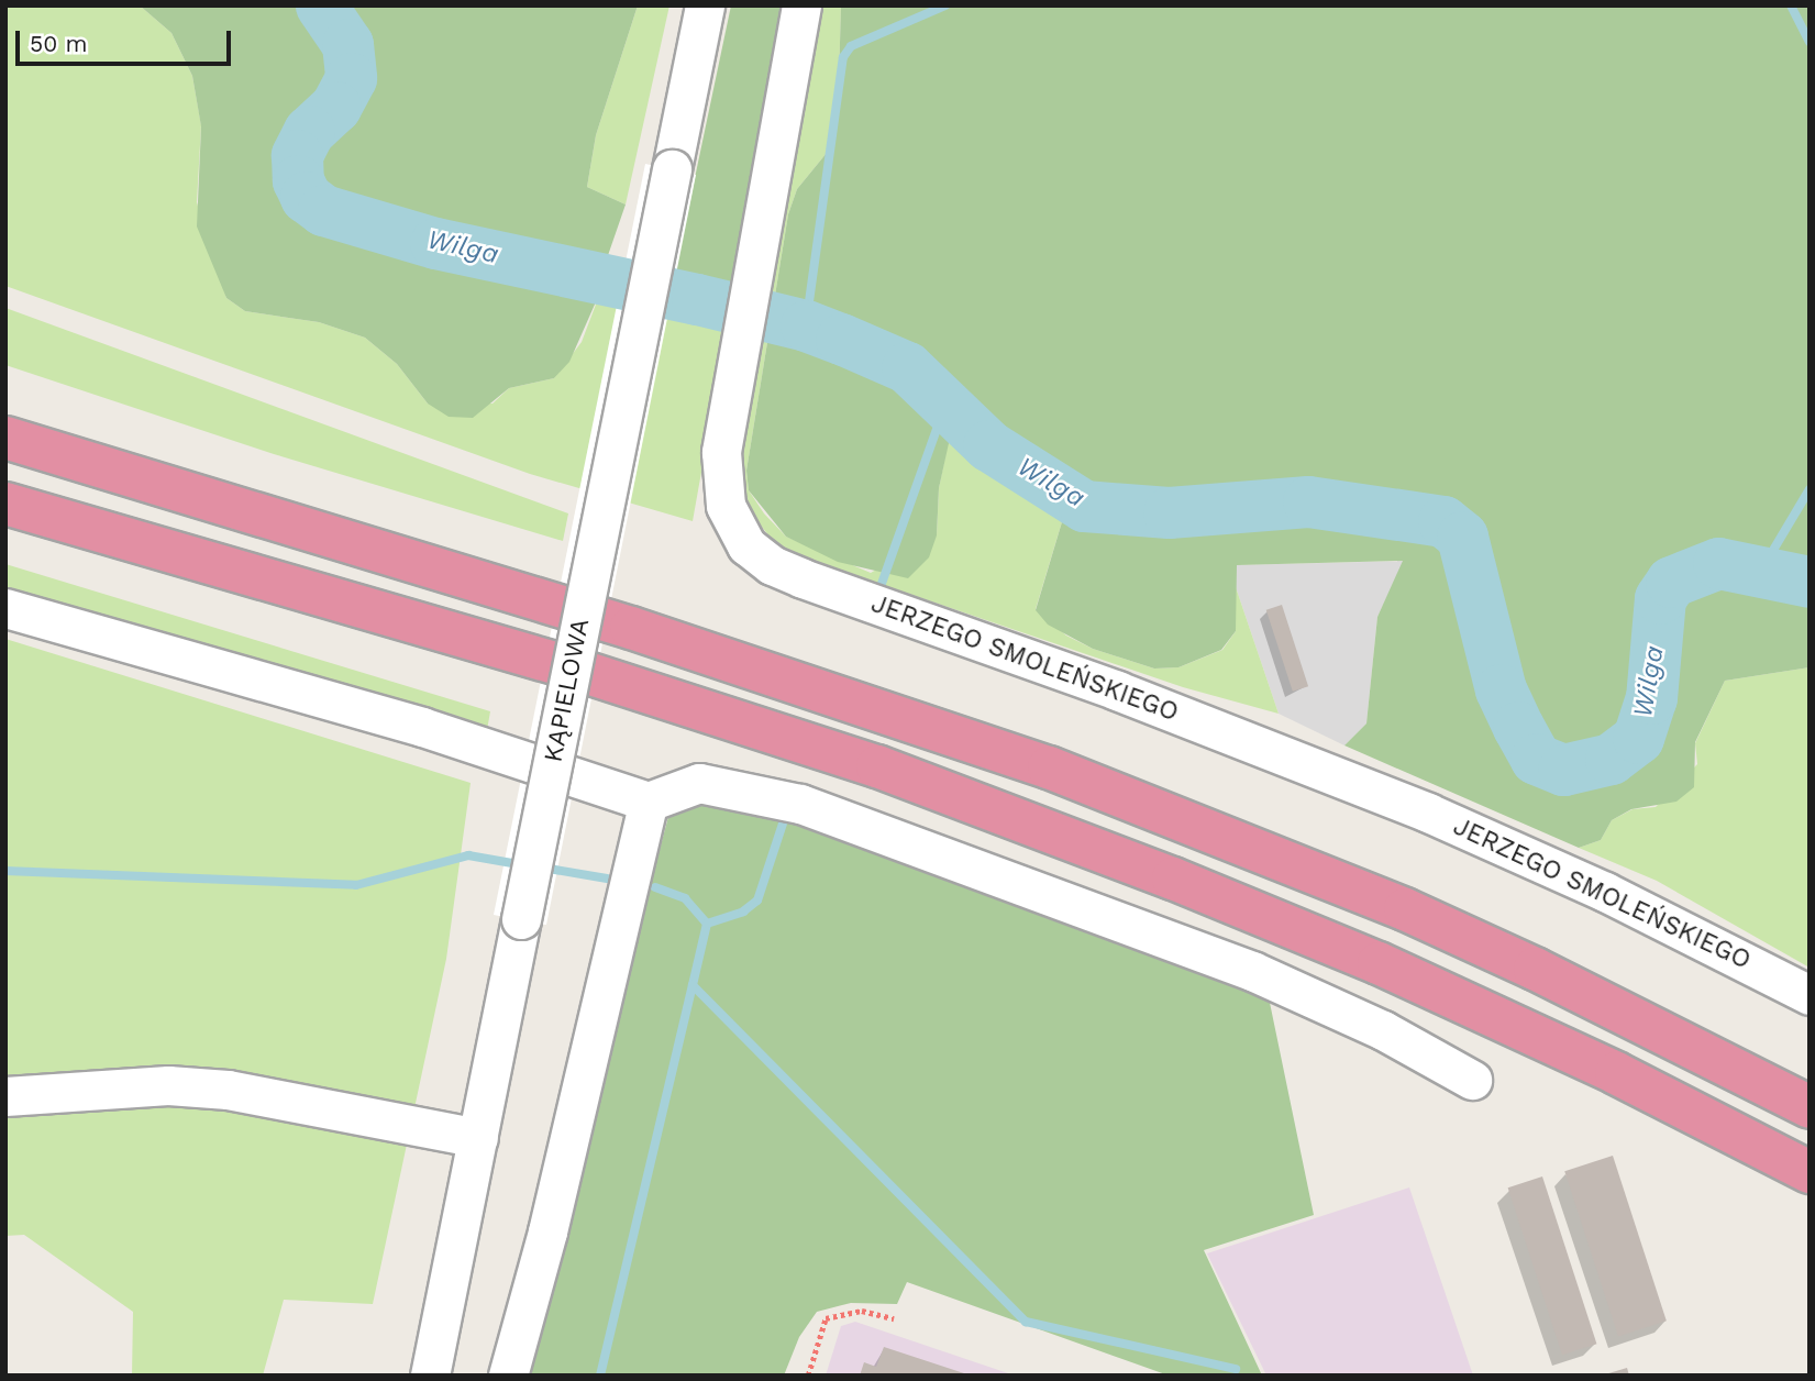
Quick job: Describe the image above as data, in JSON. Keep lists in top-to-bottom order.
{
  "streets": {
    "street": ["JERZEGO SMOLEŃSKIEGO", "KĄPIELOWA"]
  },
  "water": ["Wilga"],
  "scale_bar": "50 m"
}
